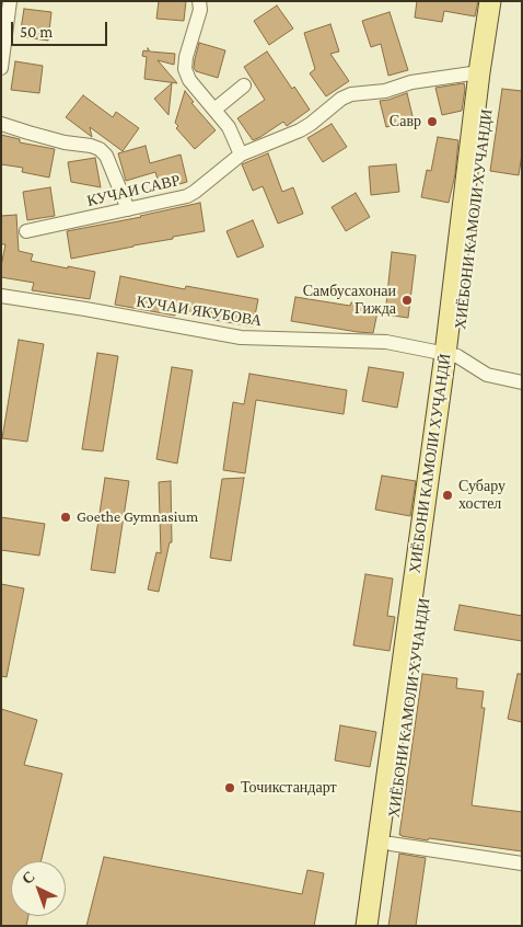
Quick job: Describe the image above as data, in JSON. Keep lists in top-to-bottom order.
{
  "streets": {
    "main road": ["ХИЁБОНИ КАМОЛИ ХУЧАНДИ", "ХИЁБОНИ КАМОЛИ ХУҶАНДӢ"],
    "street": ["КУЧАИ САВР", "КУЧАИ ЯКУБОВА"]
  },
  "crossings": [
    ["КУЧАИ САВР", "ХИЁБОНИ КАМОЛИ ХУҶАНДӢ"],
    ["ХИЁБОНИ КАМОЛИ ХУЧАНДИ", "КУЧАИ ЯКУБОВА"],
    ["ХИЁБОНИ КАМОЛИ ХУЧАНДИ", "ХИЁБОНИ КАМОЛИ ХУҶАНДӢ"],
    ["КУЧАИ ЯКУБОВА", "ХИЁБОНИ КАМОЛИ ХУҶАНДӢ"]
  ],
  "places": [
    "Савр",
    "Самбусахонаи Гижда",
    "Субару хостел",
    "Goethe Gymnasium",
    "Точикстандарт"
  ],
  "scale_bar": "50 m",
  "north": "top left"
}
